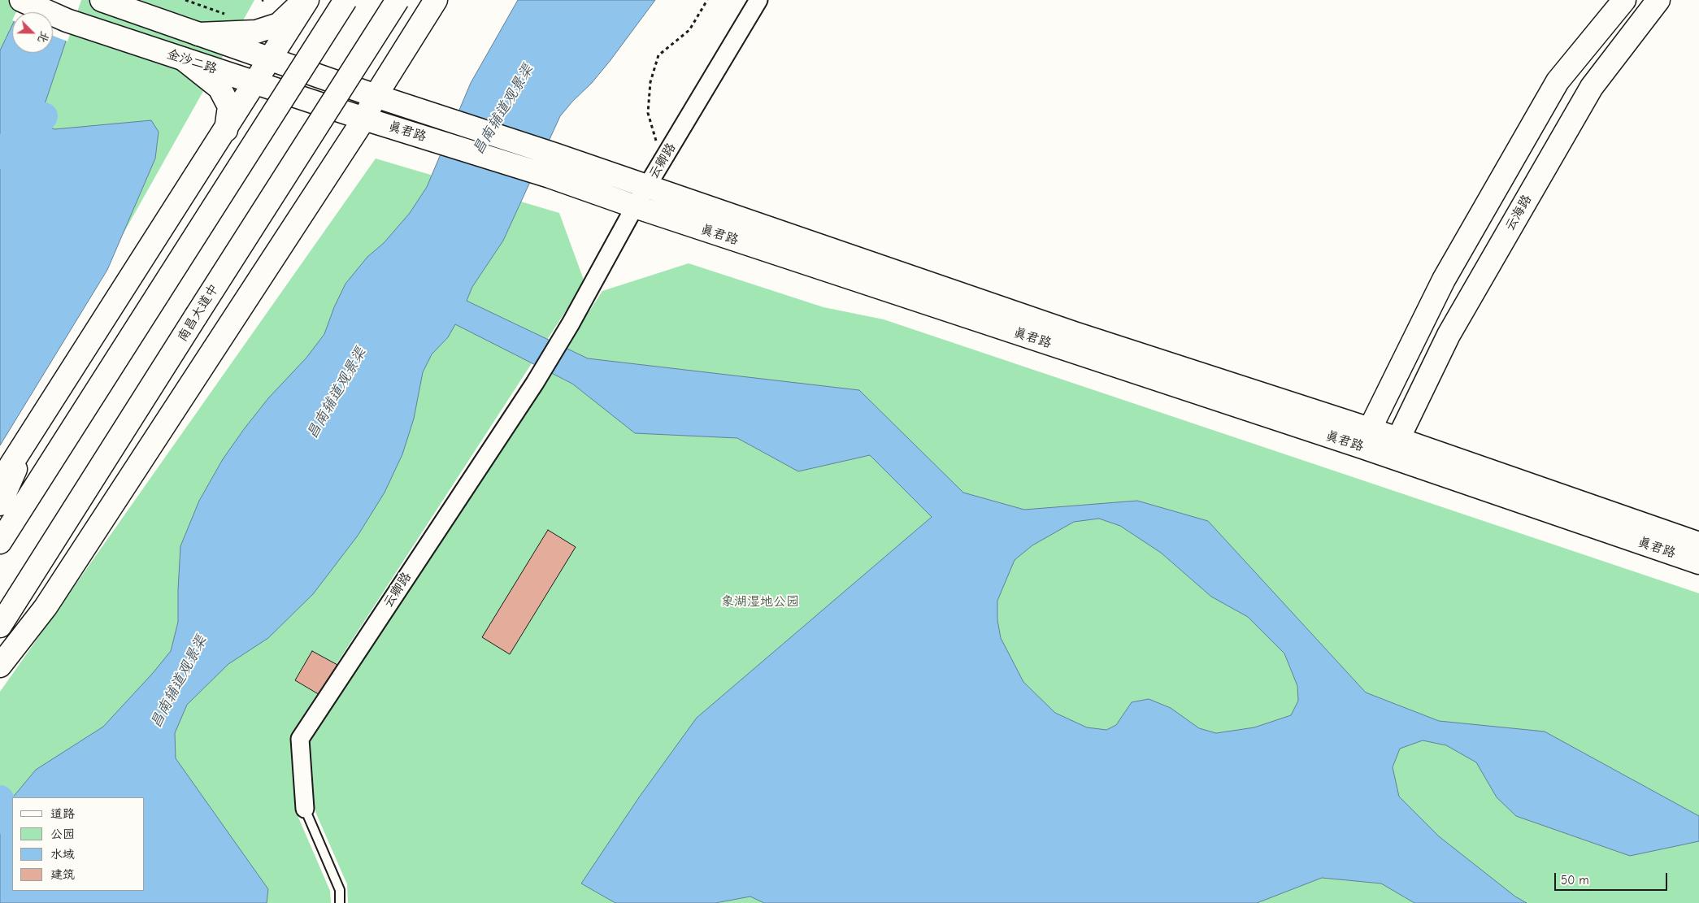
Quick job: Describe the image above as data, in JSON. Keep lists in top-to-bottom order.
{
  "streets": {
    "main road": [
      "金沙二路",
      "真君路",
      "云海路",
      "南昌大道中"
    ],
    "street": ["云卿路"]
  },
  "crossings": [
    ["金沙二路", "真君路"],
    ["真君路", "云卿路"],
    ["真君路", "云海路"]
  ],
  "water": ["昌南辅道观景渠"],
  "parks": ["象湖湿地公园"],
  "legend": [
    "道路",
    "公园",
    "水域",
    "建筑"
  ],
  "scale_bar": "50 m",
  "north": "bottom right"
}
